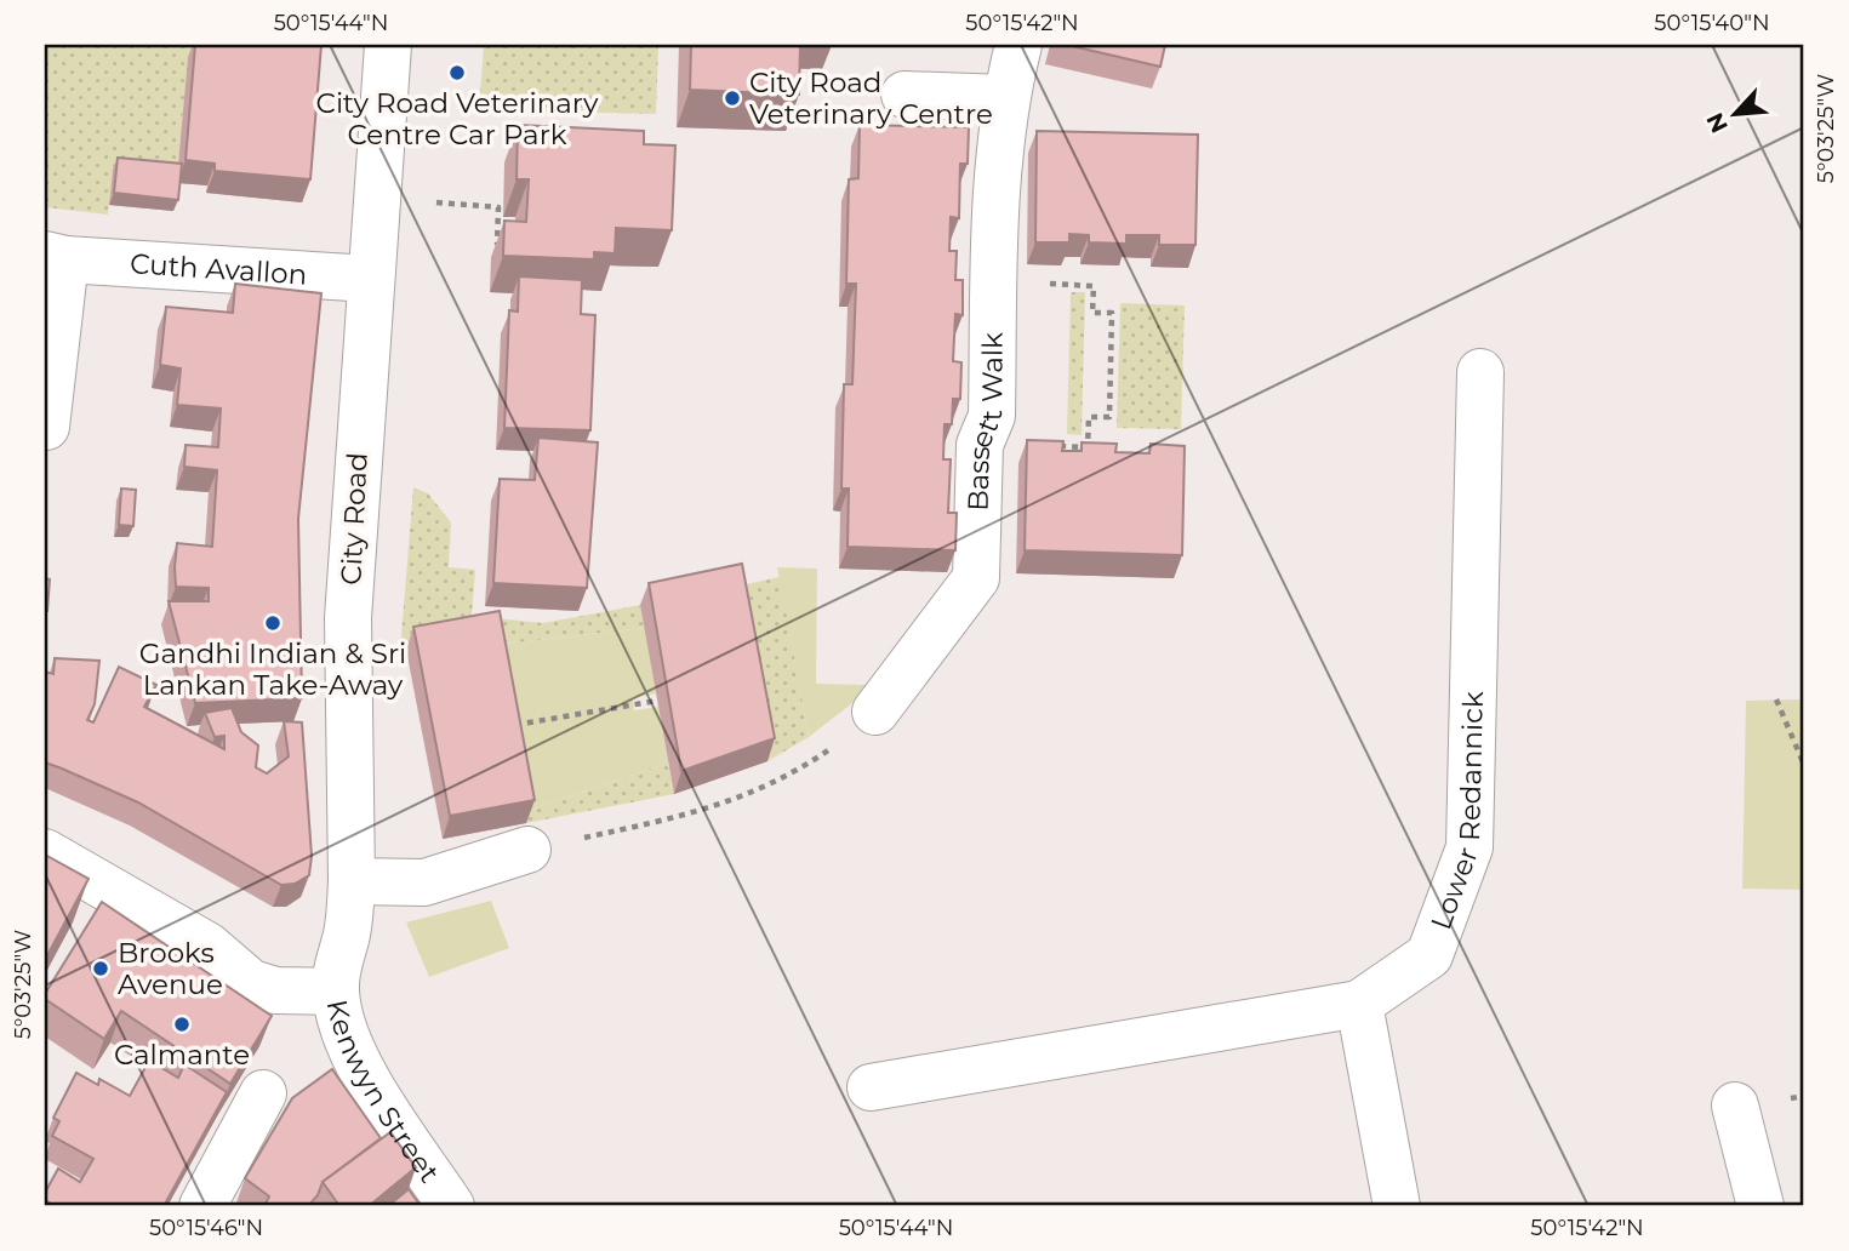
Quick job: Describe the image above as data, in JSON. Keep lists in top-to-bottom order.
{
  "streets": {
    "street": [
      "Cuth Avallon",
      "Bassett Walk",
      "City Road",
      "Lower Redannick",
      "Kenwyn Street"
    ]
  },
  "crossings": [
    ["Cuth Avallon", "City Road"],
    ["City Road", "Kenwyn Street"]
  ],
  "places": [
    "City Road Veterinary Centre Car Park",
    "City Road Veterinary Centre",
    "Gandhi Indian & Sri Lankan Take-Away",
    "Brooks Avenue",
    "Calmante"
  ],
  "north": "bottom left",
  "coordinates": [
    "50°15'44\"N",
    "50°15'42\"N",
    "50°15'40\"N",
    "5°03'25\"W",
    "50°15'46\"N"
  ]
}
